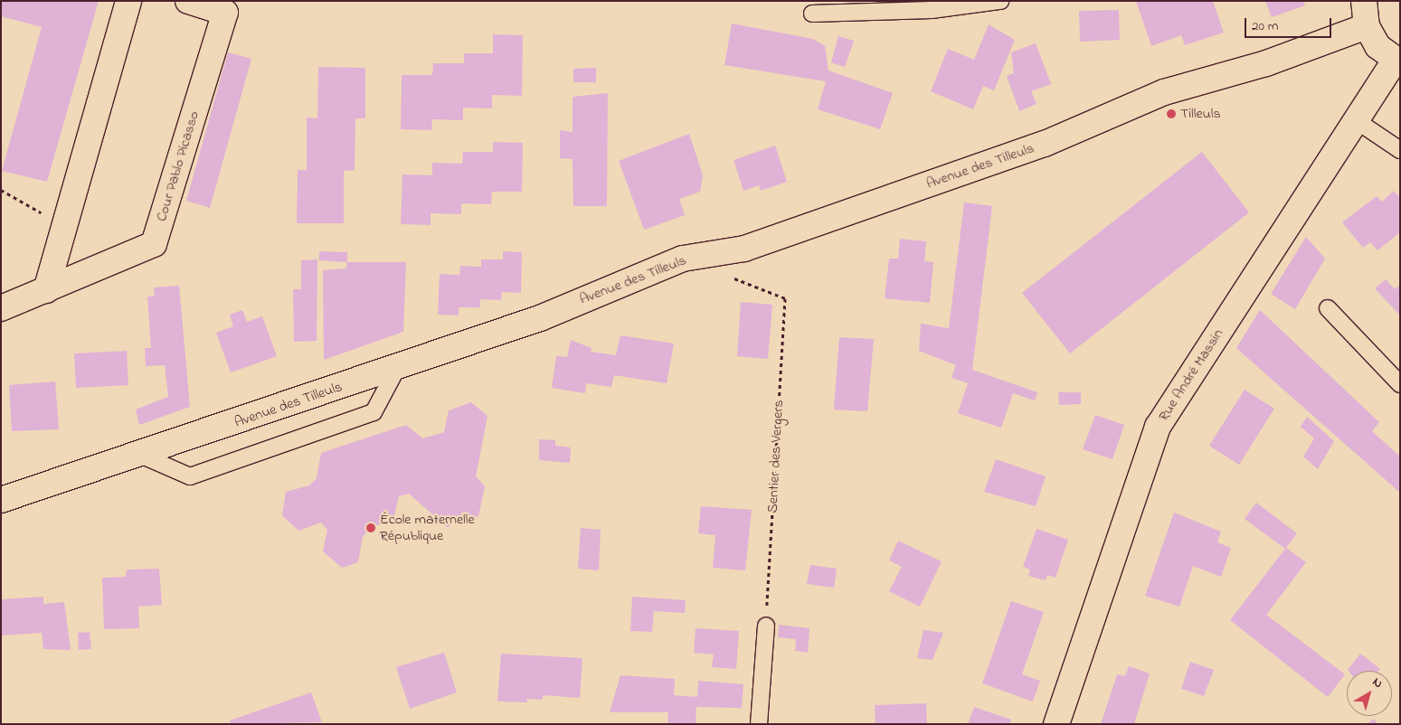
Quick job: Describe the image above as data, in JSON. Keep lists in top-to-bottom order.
{
  "streets": {
    "street": ["Cour Pablo Picasso", "Avenue des Tilleuls", "Rue André Massin"],
    "path": ["Sentier des Vergers"]
  },
  "places": ["Tilleuls", "École maternelle République"],
  "scale_bar": "20 m",
  "north": "top right"
}
